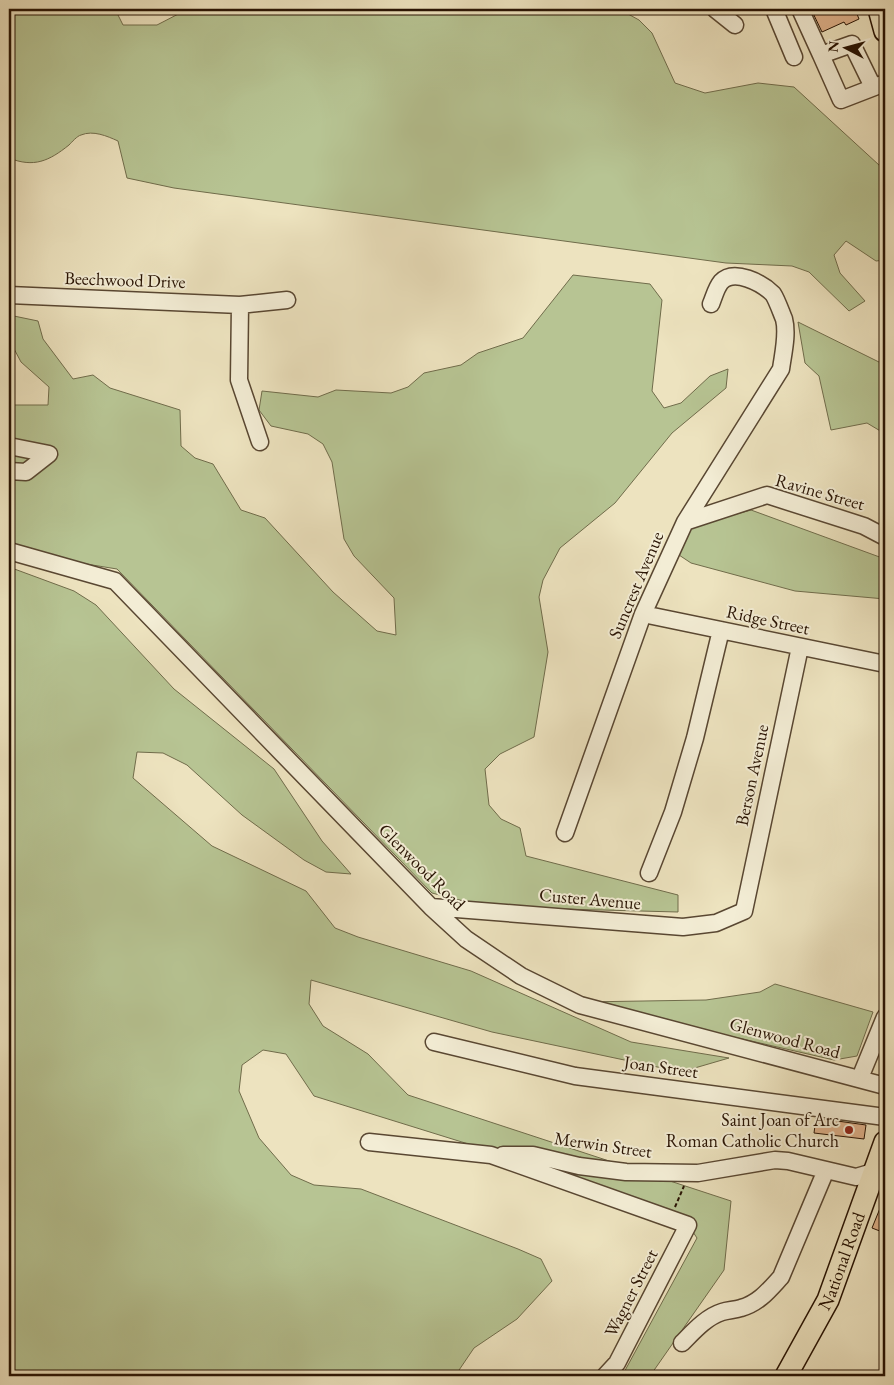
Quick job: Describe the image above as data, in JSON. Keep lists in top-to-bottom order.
{
  "streets": {
    "main road": ["National Road"],
    "street": [
      "Beechwood Drive",
      "Ravine Street",
      "Suncrest Avenue",
      "Ridge Street",
      "Berson Avenue",
      "Glenwood Road",
      "Custer Avenue",
      "Joan Street",
      "Merwin Street",
      "Wagner Street"
    ]
  },
  "crossings": [
    ["Ravine Street", "Suncrest Avenue"],
    ["Suncrest Avenue", "Ridge Street"],
    ["Ridge Street", "Berson Avenue"],
    ["Berson Avenue", "Custer Avenue"],
    ["Glenwood Road", "Custer Avenue"],
    ["Merwin Street", "National Road"],
    ["Merwin Street", "Wagner Street"]
  ],
  "places": ["Saint Joan of Arc Roman Catholic Church"],
  "north": "left"
}
